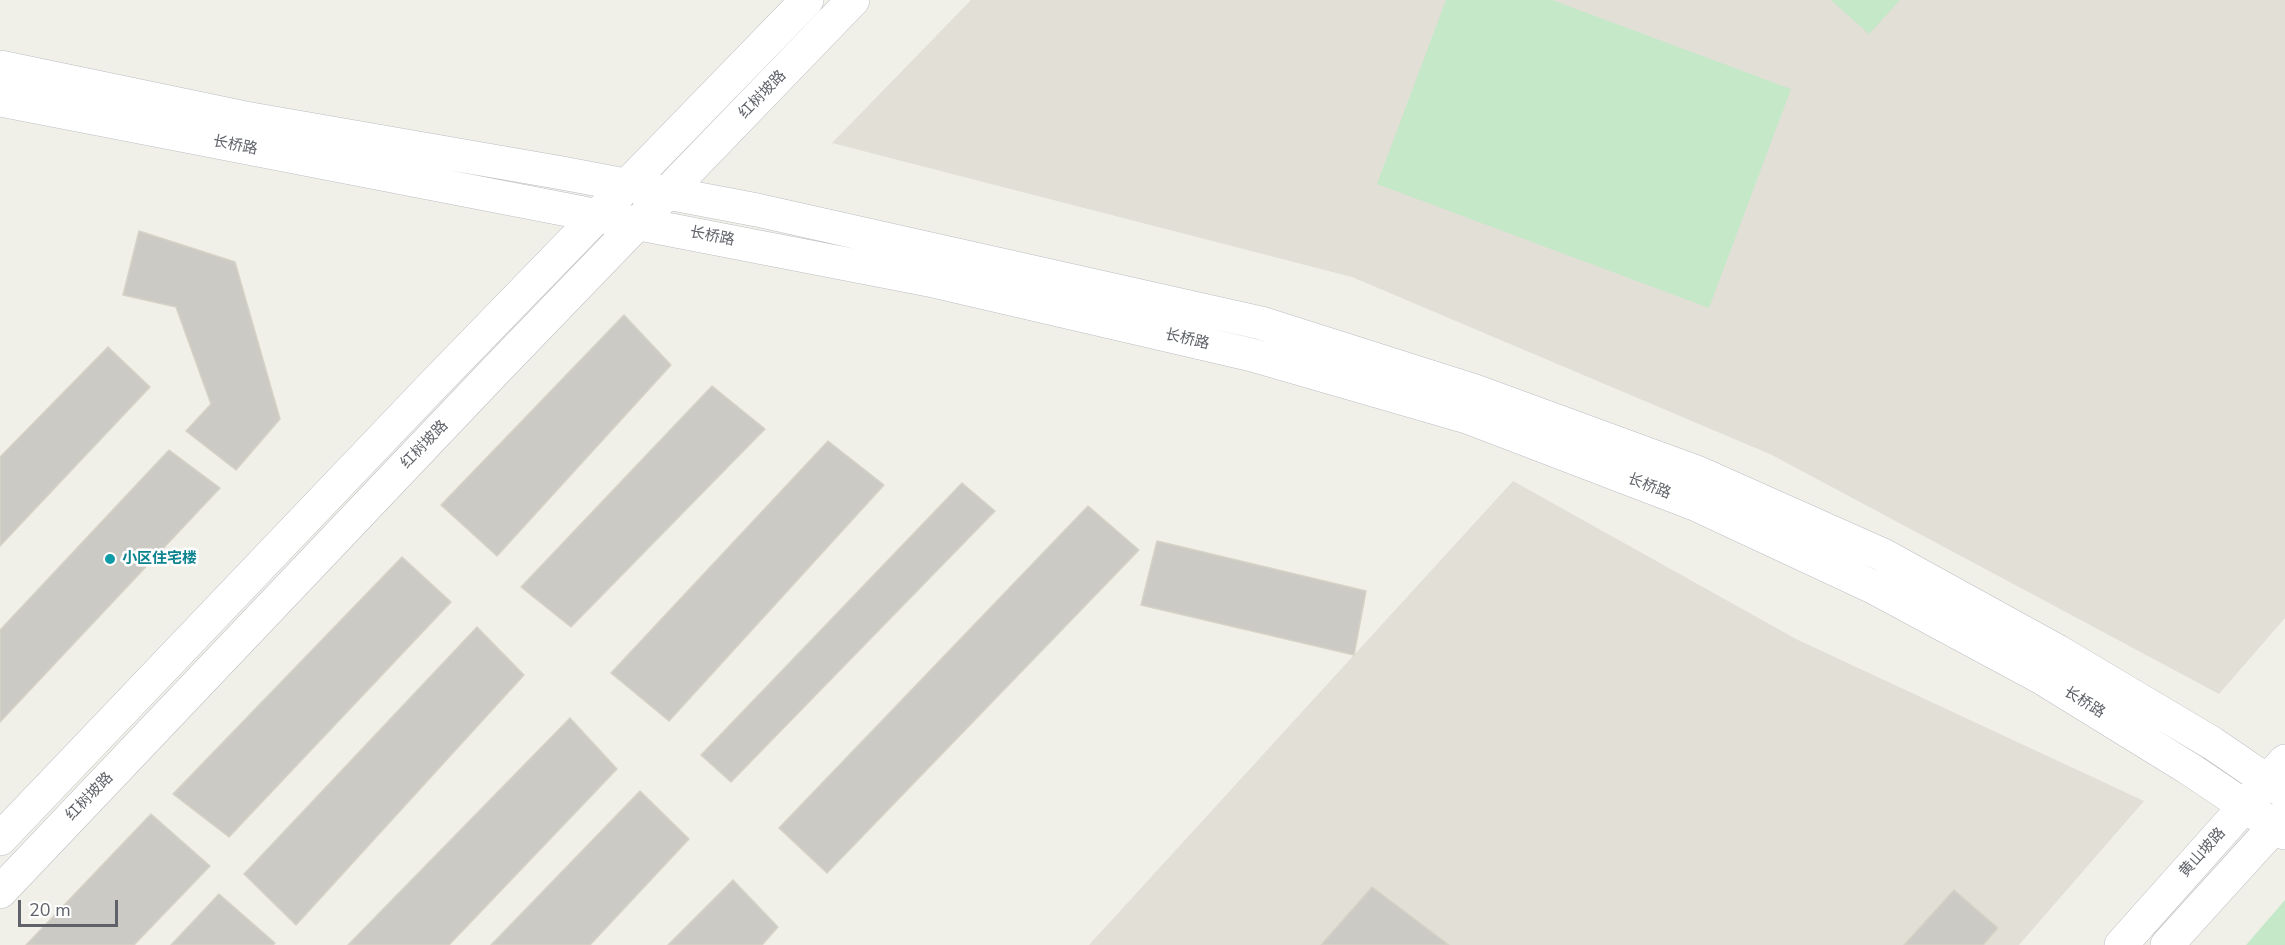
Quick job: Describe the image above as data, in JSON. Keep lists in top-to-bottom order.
{
  "streets": {
    "main road": ["红树坡路", "长桥路", "黄山坡路"]
  },
  "crossings": [
    ["红树坡路", "长桥路"],
    ["长桥路", "黄山坡路"]
  ],
  "places": ["小区住宅楼"],
  "scale_bar": "20 m"
}
